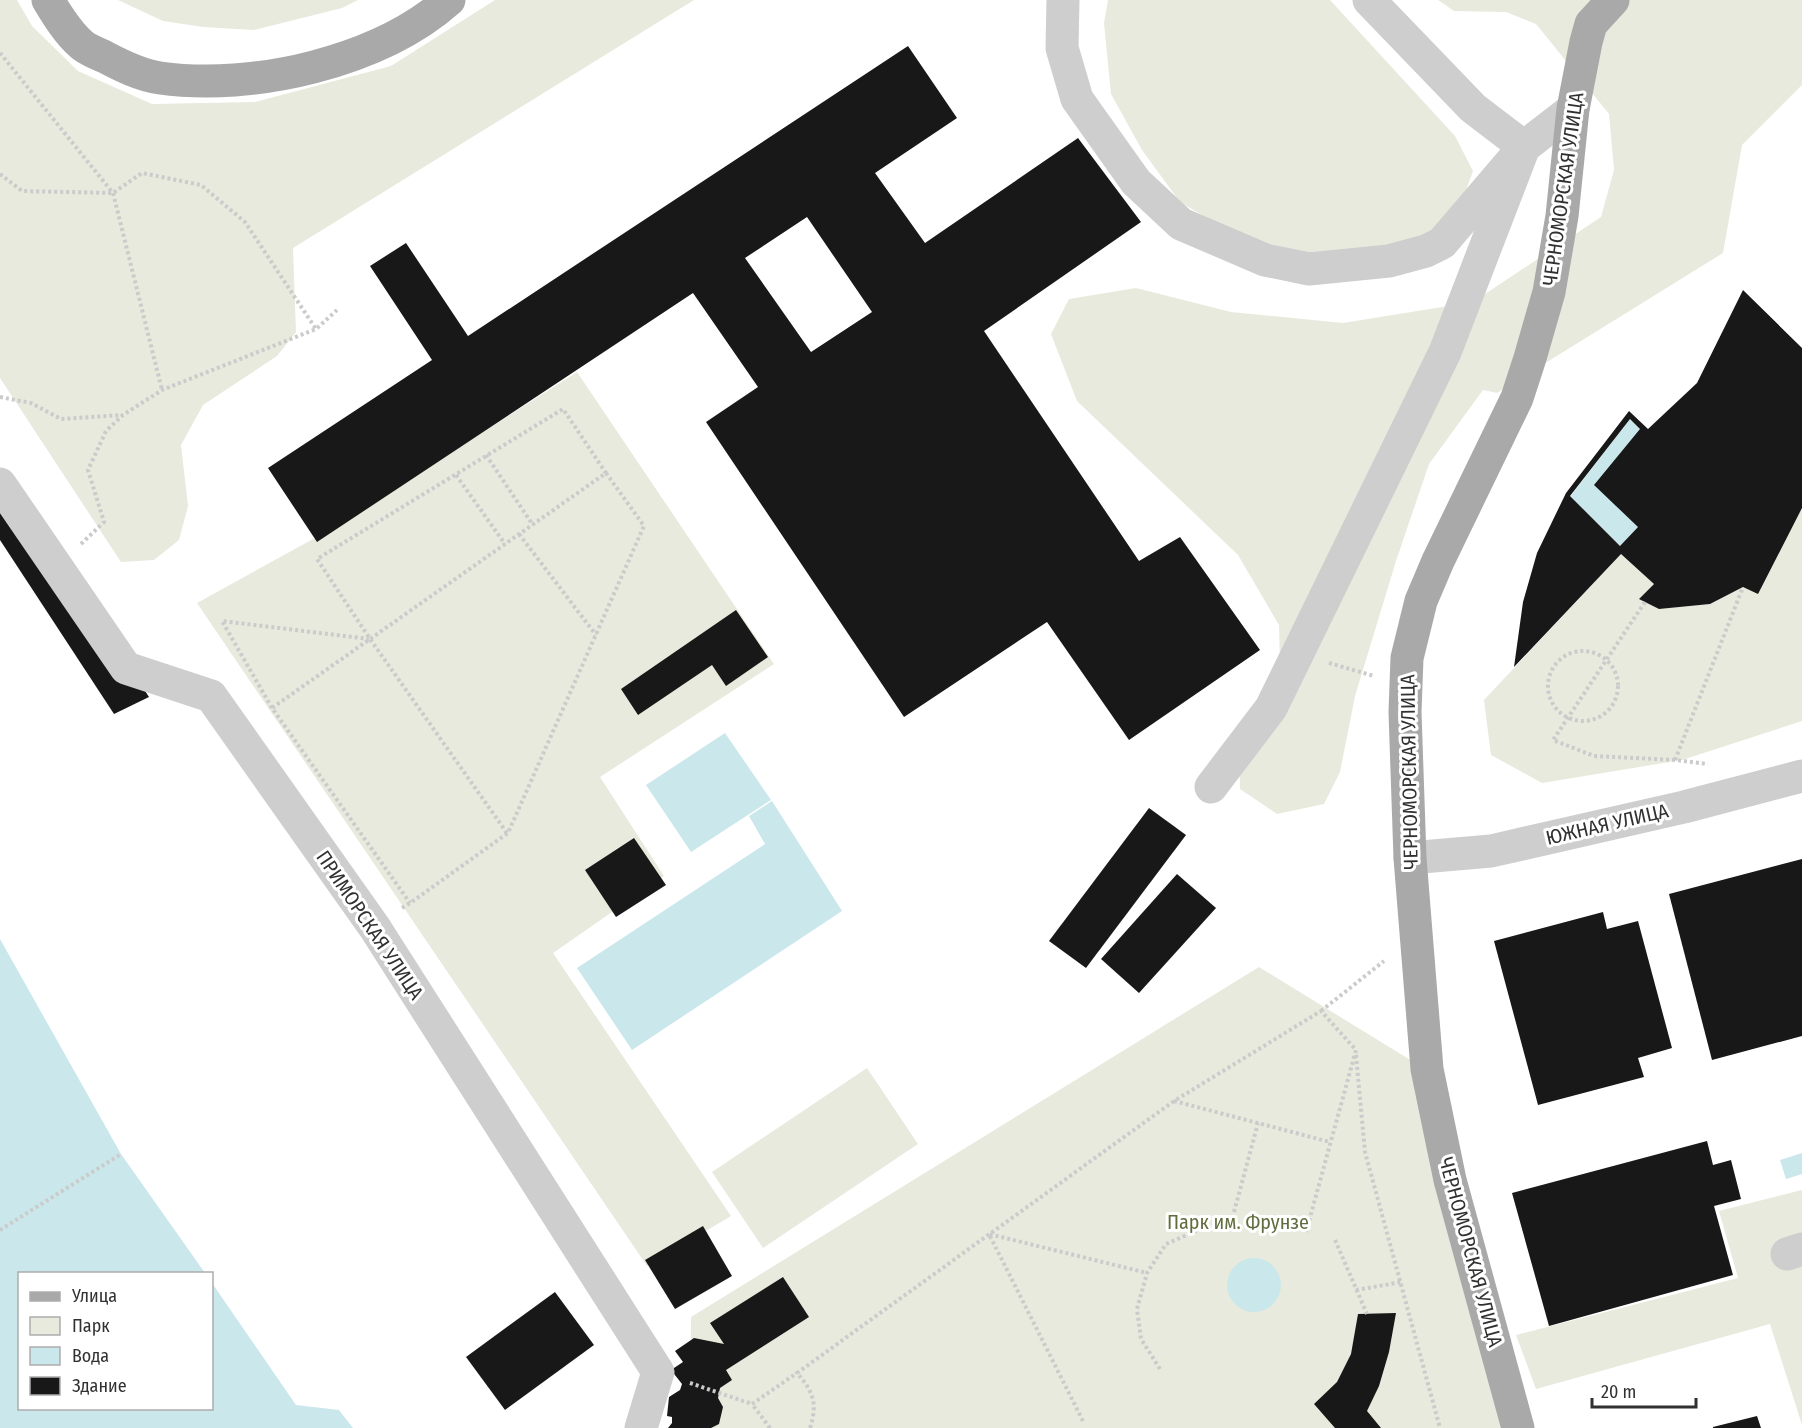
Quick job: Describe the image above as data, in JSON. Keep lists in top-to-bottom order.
{
  "streets": {
    "main road": ["ЧЕРНОМОРСКАЯ УЛИЦА"],
    "street": ["ЮЖНАЯ УЛИЦА", "ПРИМОРСКАЯ УЛИЦА"]
  },
  "crossings": [
    ["ЧЕРНОМОРСКАЯ УЛИЦА", "ЮЖНАЯ УЛИЦА"]
  ],
  "parks": ["Парк им. Фрунзе"],
  "legend": [
    "Улица",
    "Парк",
    "Вода",
    "Здание"
  ],
  "scale_bar": "20 m"
}
